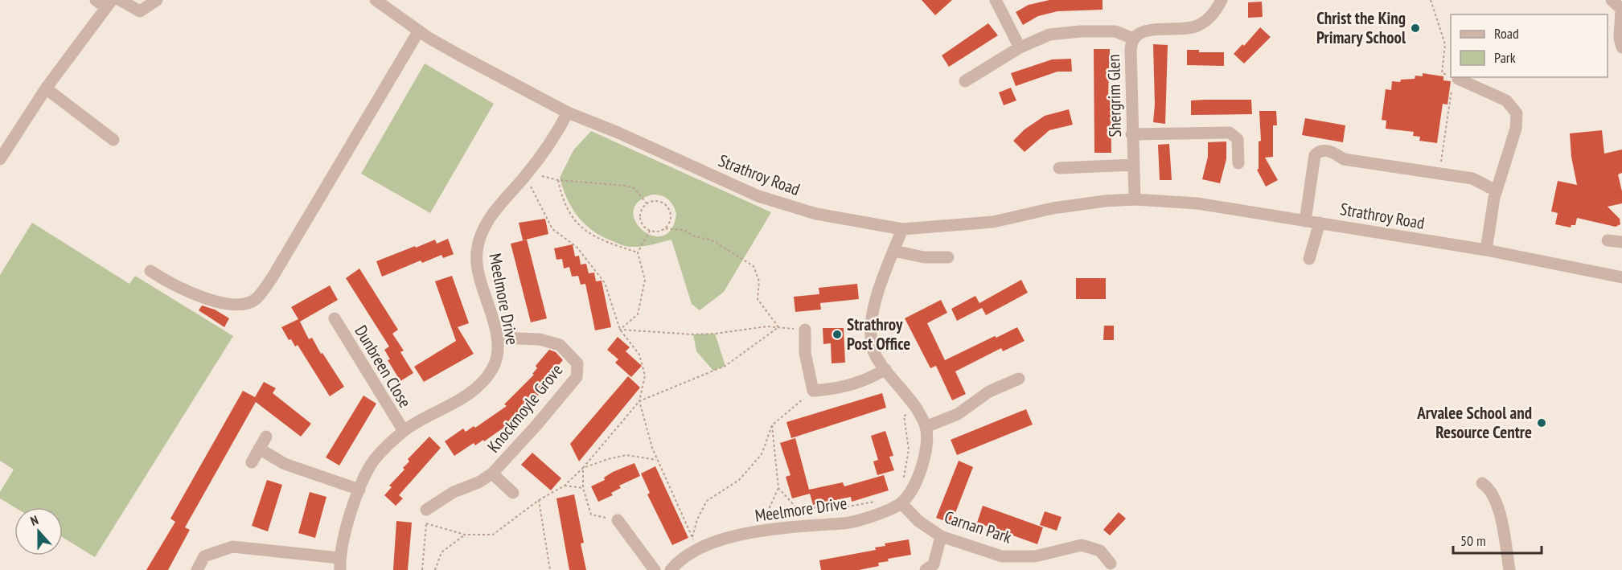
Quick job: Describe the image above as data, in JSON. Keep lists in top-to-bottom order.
{
  "streets": {
    "street": [
      "Shergrim Glen",
      "Strathroy Road",
      "Meelmore Drive",
      "Dunbreen Close",
      "Knockmoyle Grove",
      "Carnan Park"
    ]
  },
  "crossings": [
    ["Shergrim Glen", "Strathroy Road"],
    ["Strathroy Road", "Meelmore Drive"],
    ["Meelmore Drive", "Dunbreen Close"],
    ["Meelmore Drive", "Knockmoyle Grove"],
    ["Meelmore Drive", "Carnan Park"]
  ],
  "places": ["Christ the King Primary School", "Strathroy Post Office", "Arvalee School and Resource Centre"],
  "legend": ["Road", "Park"],
  "scale_bar": "50 m",
  "north": "top"
}
